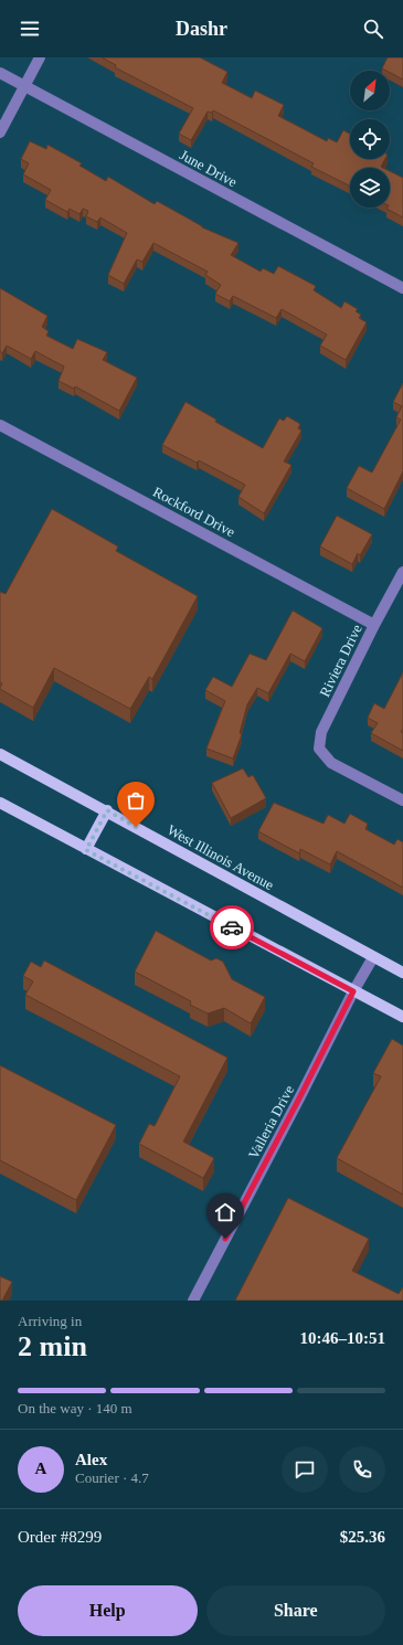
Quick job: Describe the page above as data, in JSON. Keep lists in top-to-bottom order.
{
  "streets": {
    "main road": ["West Illinois Avenue"],
    "street": [
      "June Drive",
      "Rockford Drive",
      "Riviera Drive",
      "Valleria Drive"
    ]
  },
  "crossings": [
    ["Rockford Drive", "Riviera Drive"],
    ["West Illinois Avenue", "Valleria Drive"]
  ],
  "north": "top right",
  "page": {
    "header": "Dashr",
    "heading": ["2 min", "Arriving in", "10:46–10:51"],
    "panel": [
      "Alex",
      "Courier · 4.7",
      "Order #8299",
      "$25.36"
    ],
    "bar": "On the way · 140 m",
    "round": "A",
    "buttons": ["Help", "Share"]
  }
}
